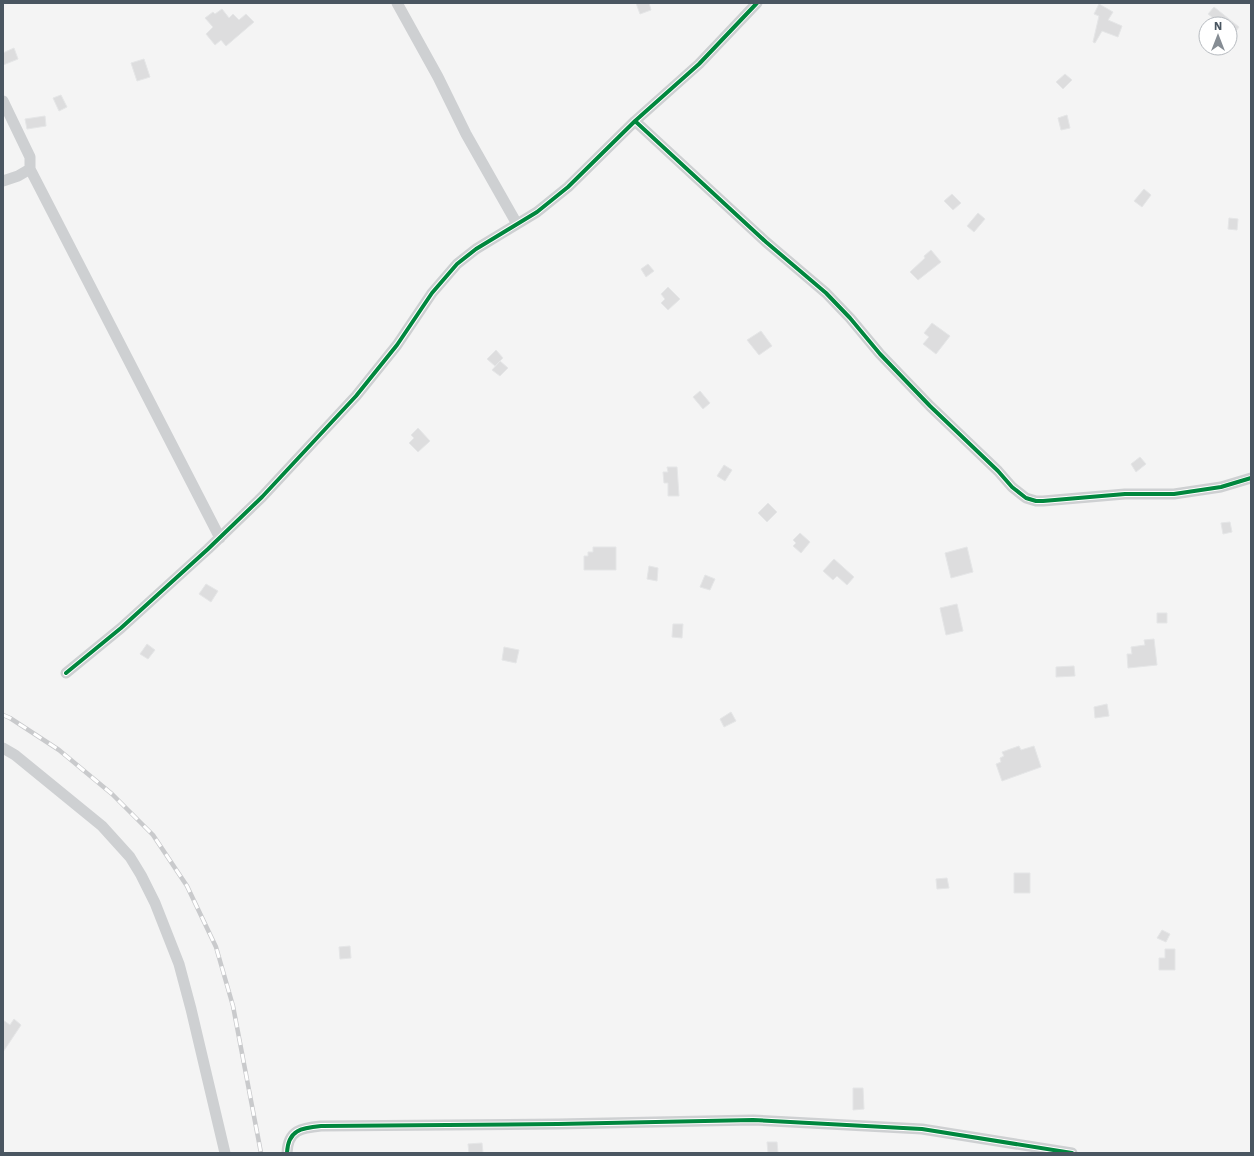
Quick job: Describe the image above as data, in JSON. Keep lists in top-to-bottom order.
{
  "north": "top"
}
